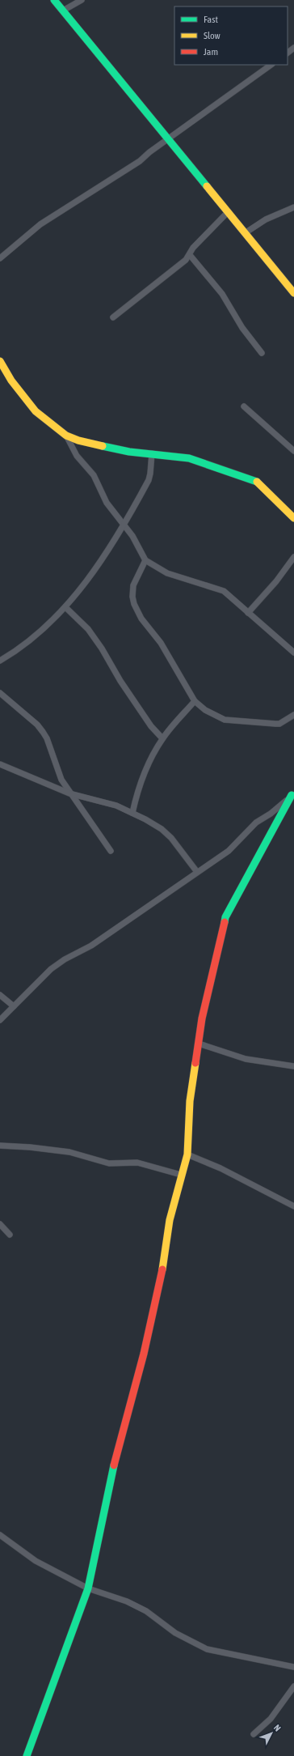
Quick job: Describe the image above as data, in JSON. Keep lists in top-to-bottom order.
{
  "legend": ["Fast", "Slow", "Jam"],
  "north": "top right"
}
